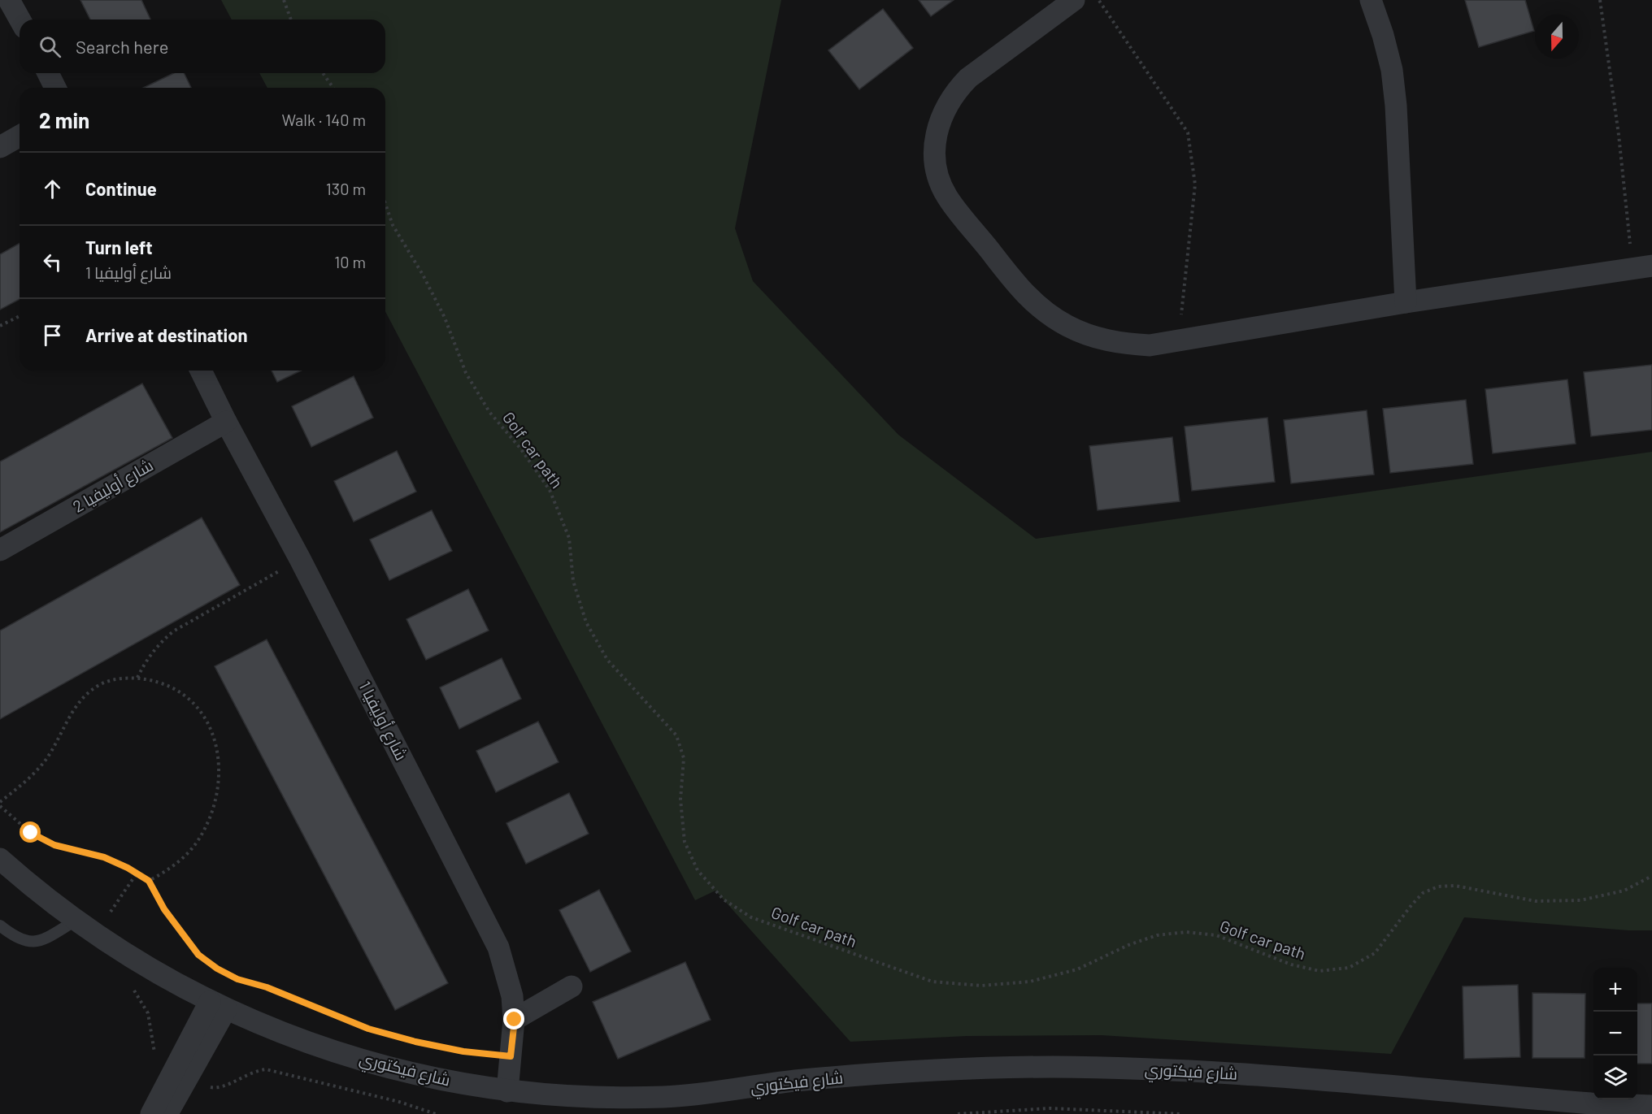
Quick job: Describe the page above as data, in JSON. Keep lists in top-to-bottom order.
{
  "streets": {
    "street": ["شارع أوليفيا 2", "شارع أوليفيا 1", "شارع فيكتوري"],
    "path": ["Golf car path"]
  },
  "crossings": [
    ["شارع أوليفيا 2", "شارع أوليفيا 1"],
    ["شارع أوليفيا 1", "شارع فيكتوري"]
  ],
  "north": "bottom",
  "page": {
    "search": "Search here",
    "heading": ["2 min", "Walk · 140 m"],
    "list": [
      ["Continue", "130 m"],
      ["Turn left", "شارع أوليفيا 1", "10 m"],
      "Arrive at destination"
    ],
    "map_buttons": ["+", "−"]
  }
}
